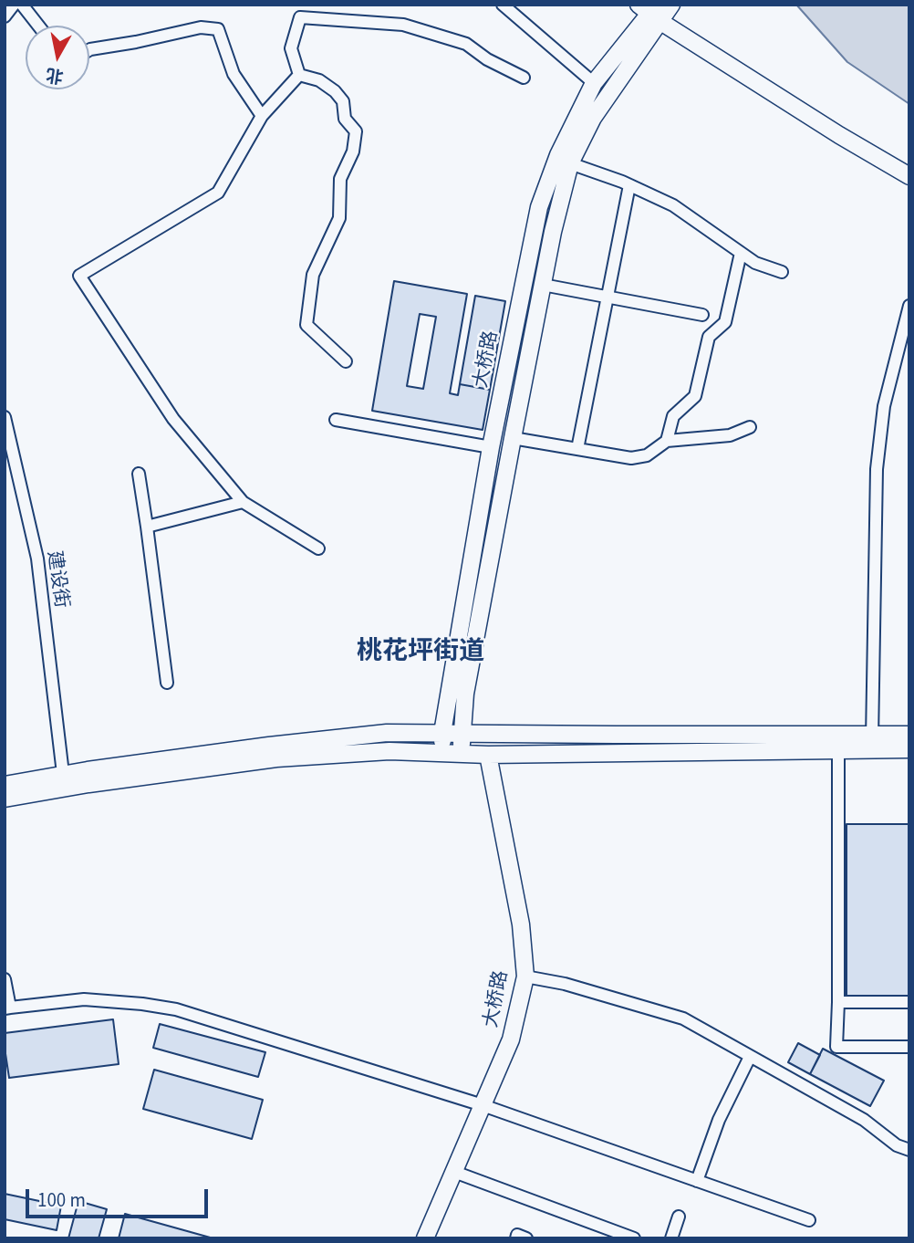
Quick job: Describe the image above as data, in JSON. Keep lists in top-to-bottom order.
{
  "streets": {
    "main road": ["大桥路"],
    "street": ["建设街"]
  },
  "districts": ["桃花坪街道"],
  "scale_bar": "100 m",
  "north": "bottom"
}
